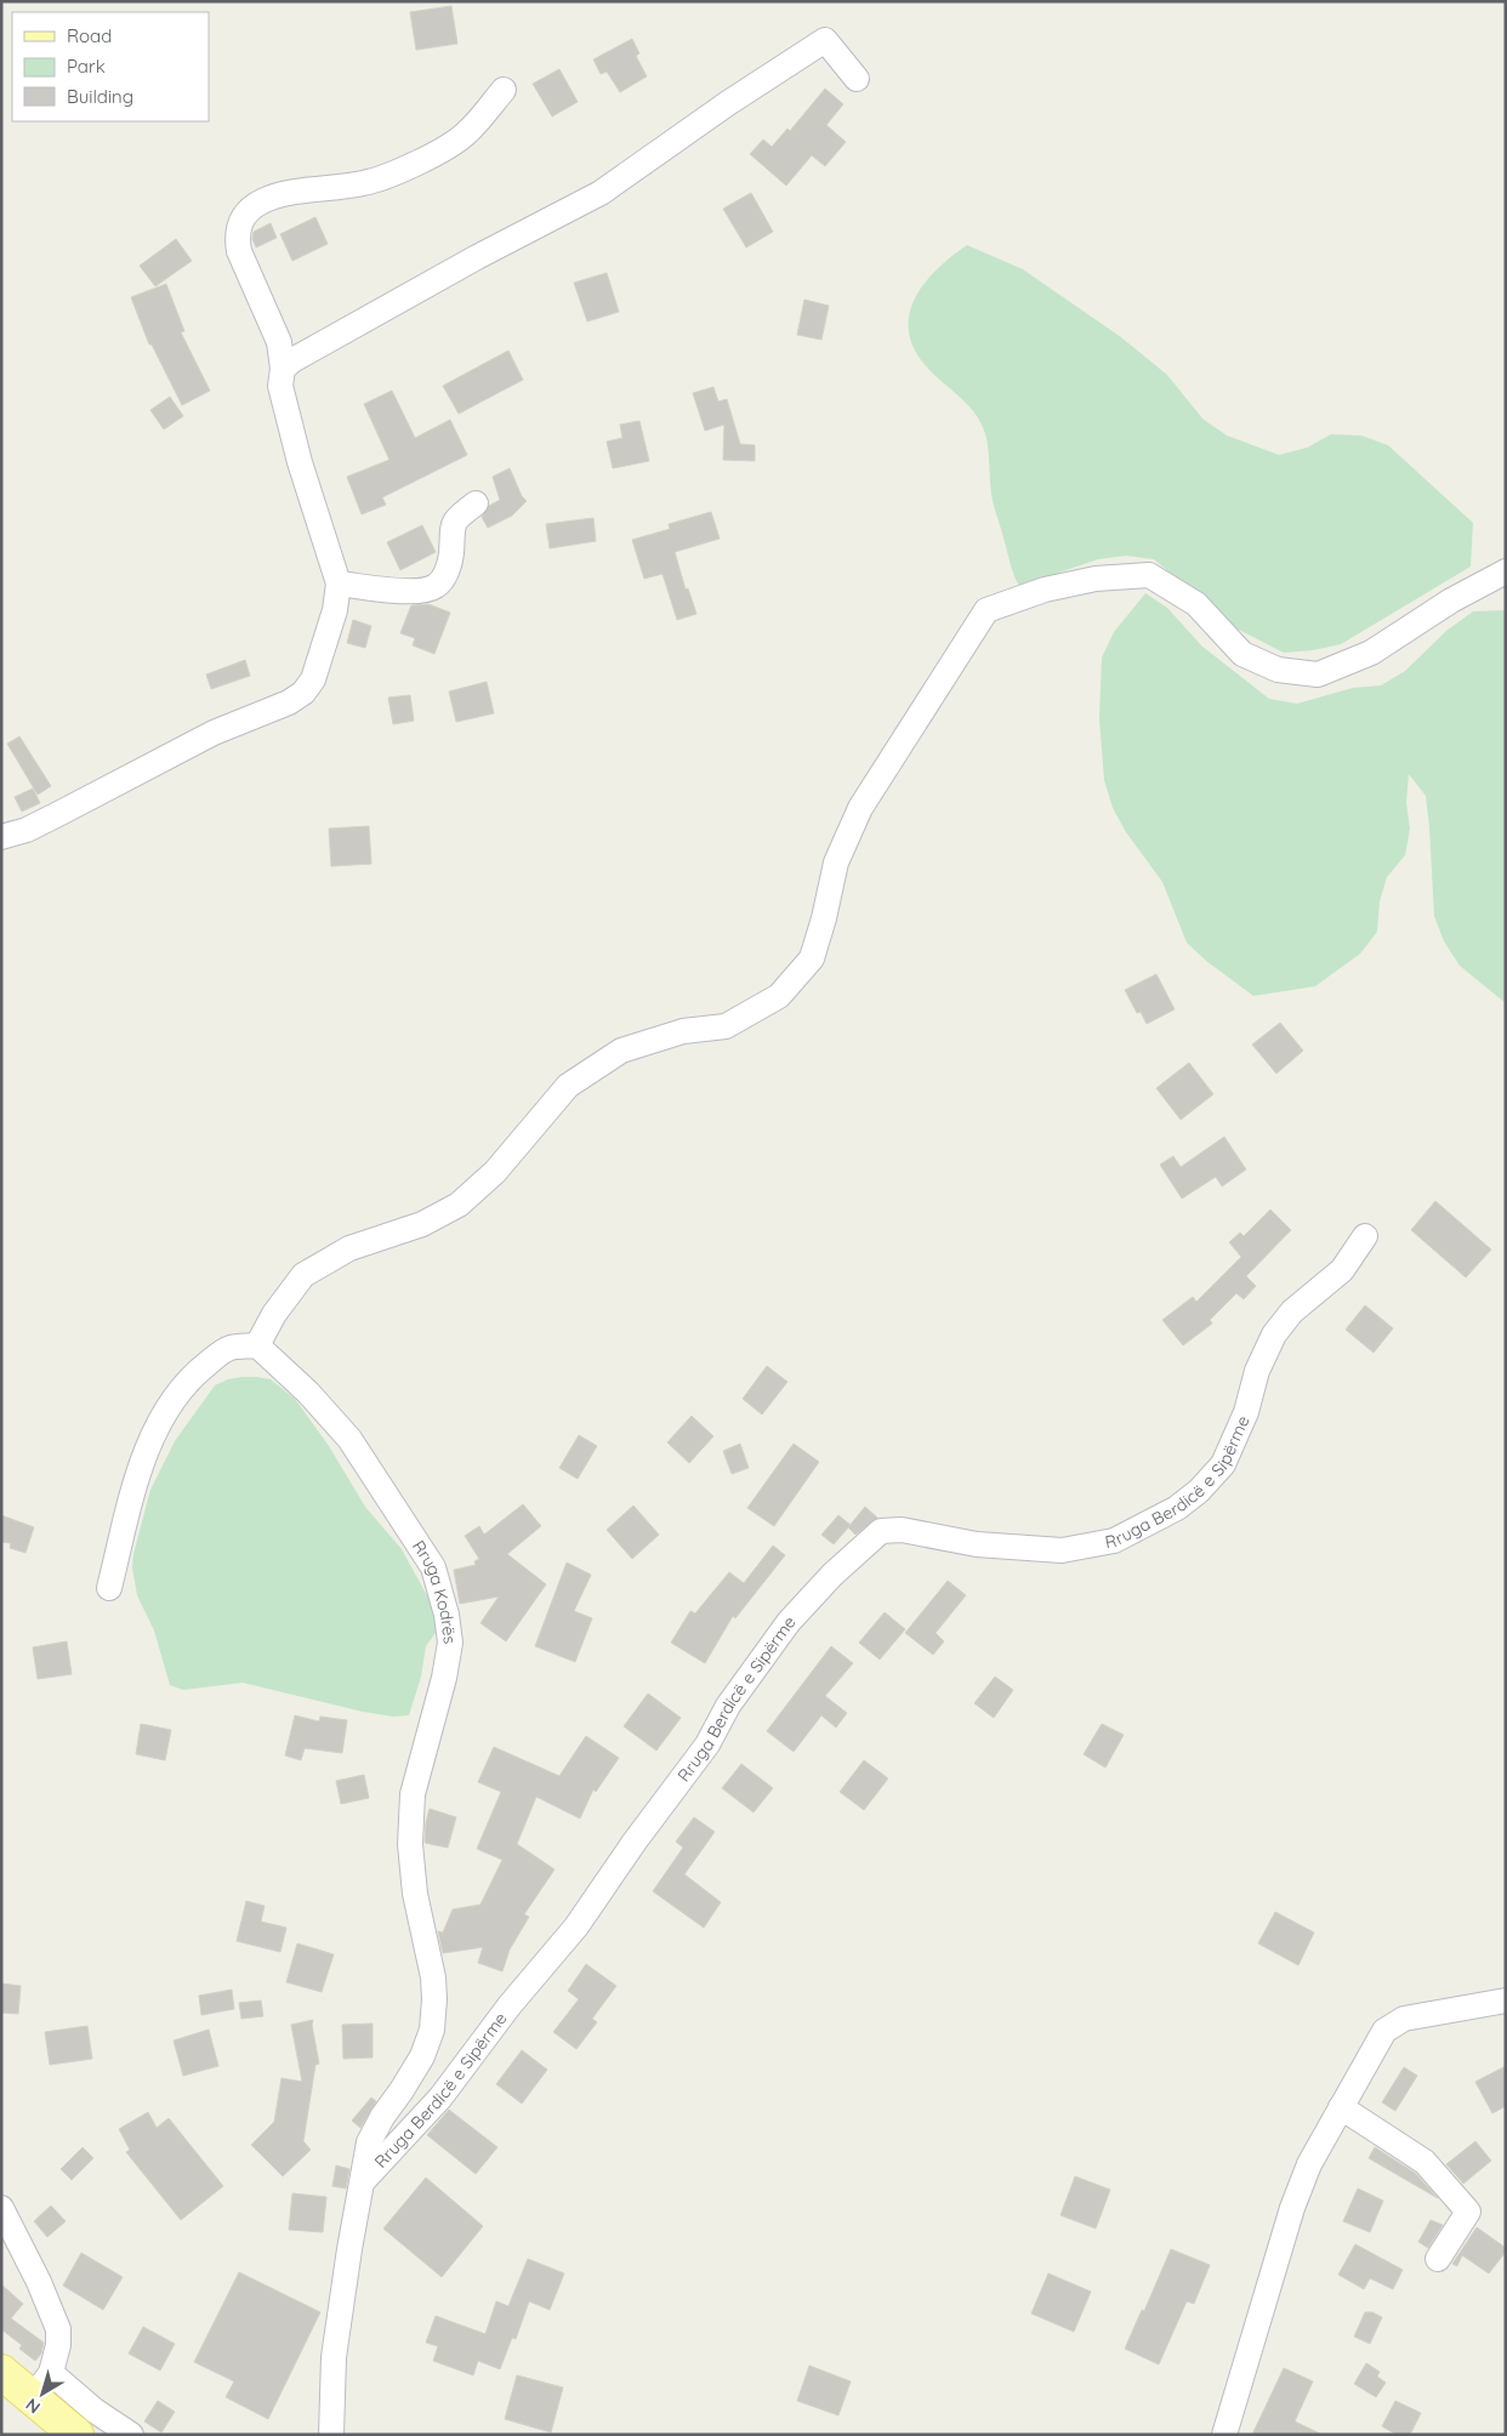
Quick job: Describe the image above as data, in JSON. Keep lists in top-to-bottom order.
{
  "streets": {
    "street": ["Rruga Berdicë e Sipërme", "Rruga Kodrës"]
  },
  "crossings": [
    ["Rruga Berdicë e Sipërme", "Rruga Kodrës"]
  ],
  "legend": ["Road", "Park", "Building"],
  "north": "bottom left"
}
